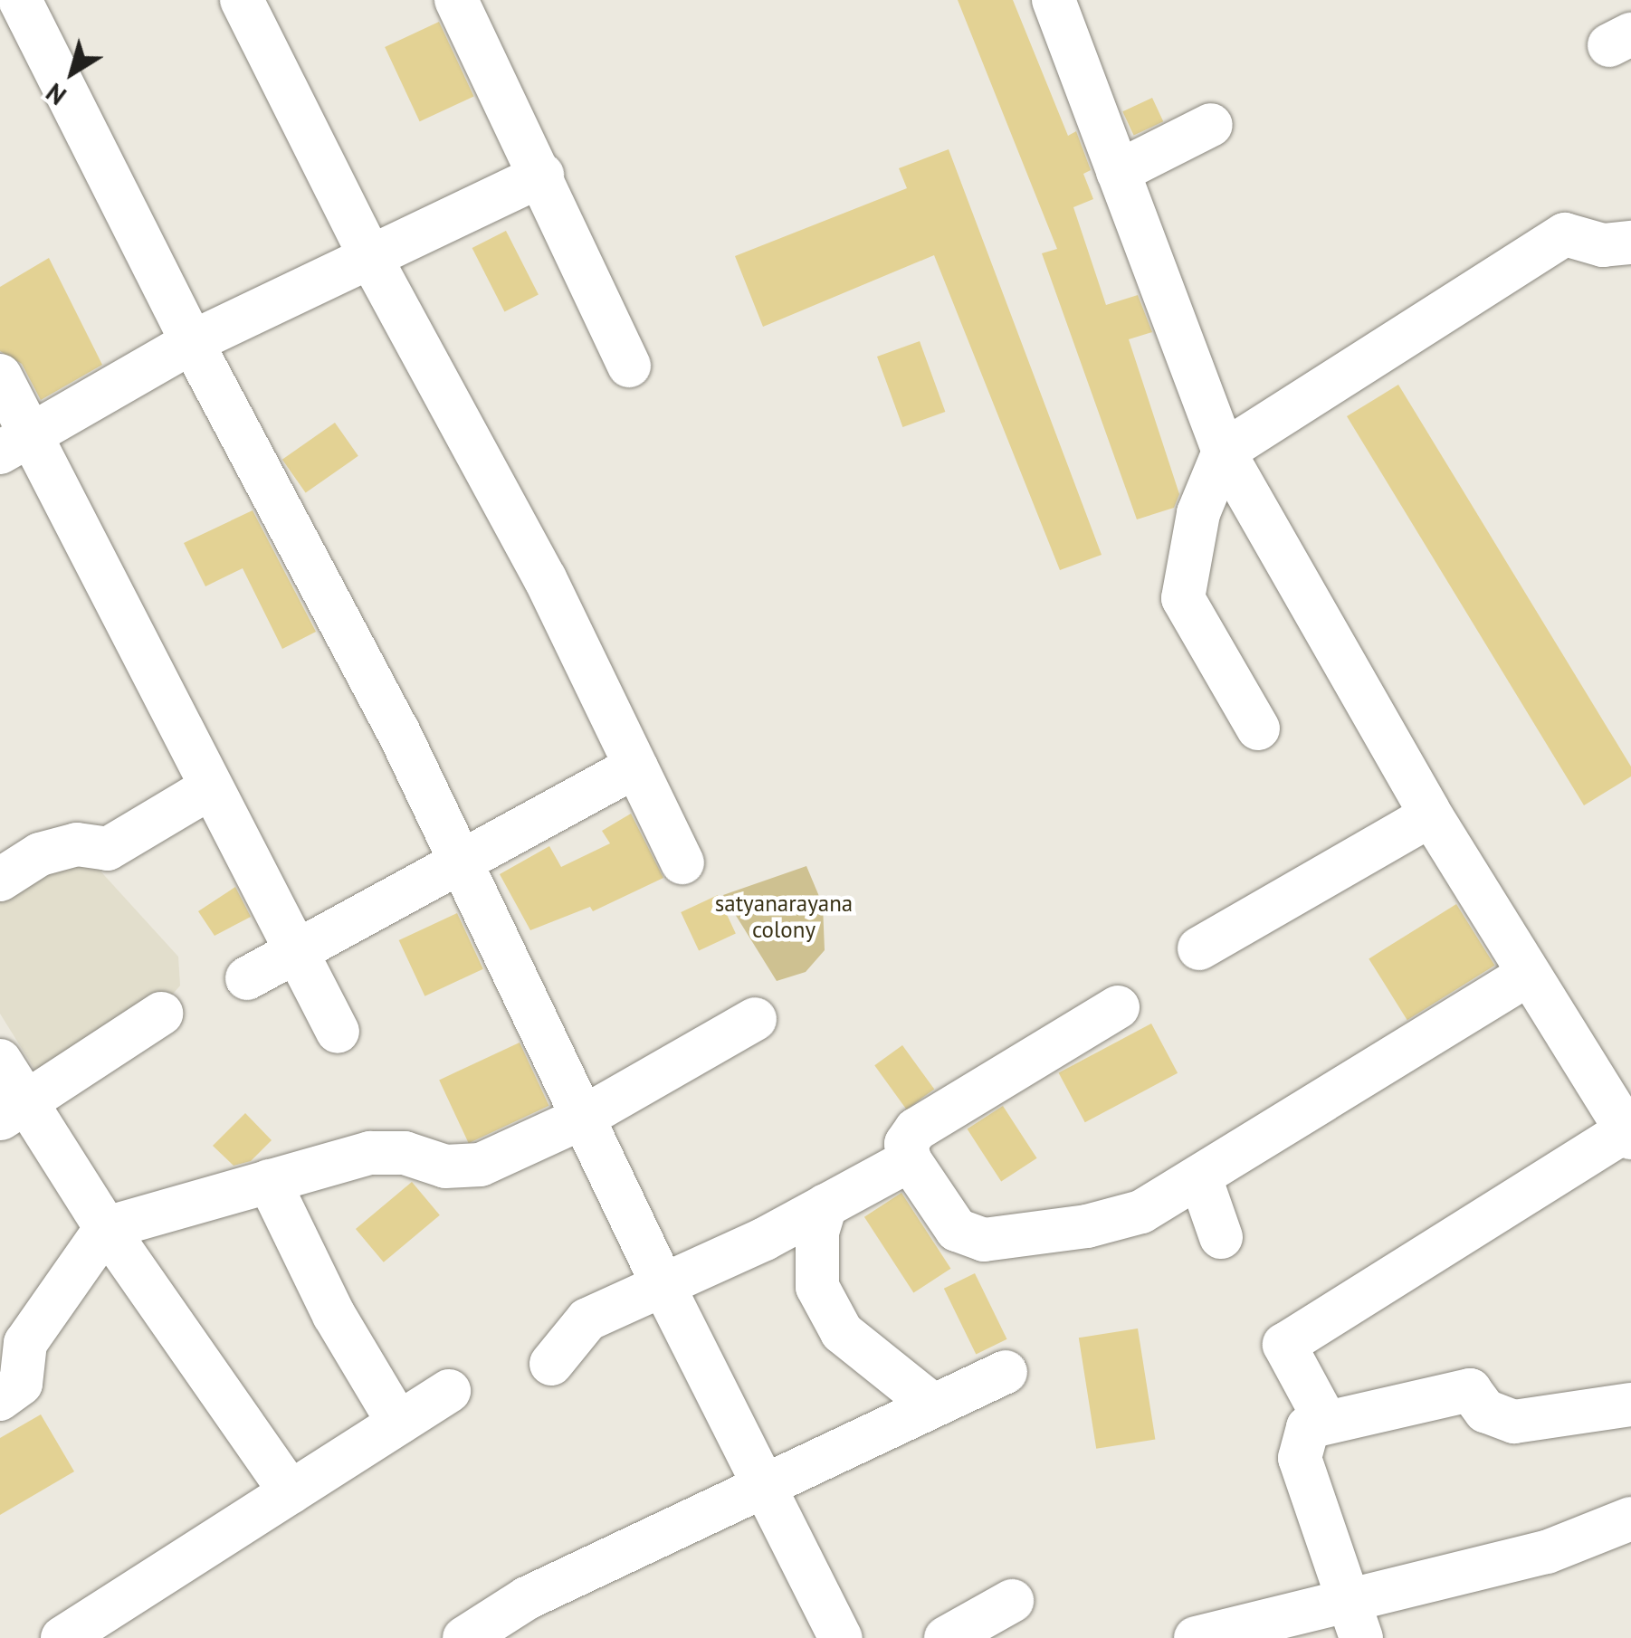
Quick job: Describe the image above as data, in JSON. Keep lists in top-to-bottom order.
{
  "parks": ["satyanarayana colony"],
  "north": "bottom left"
}
